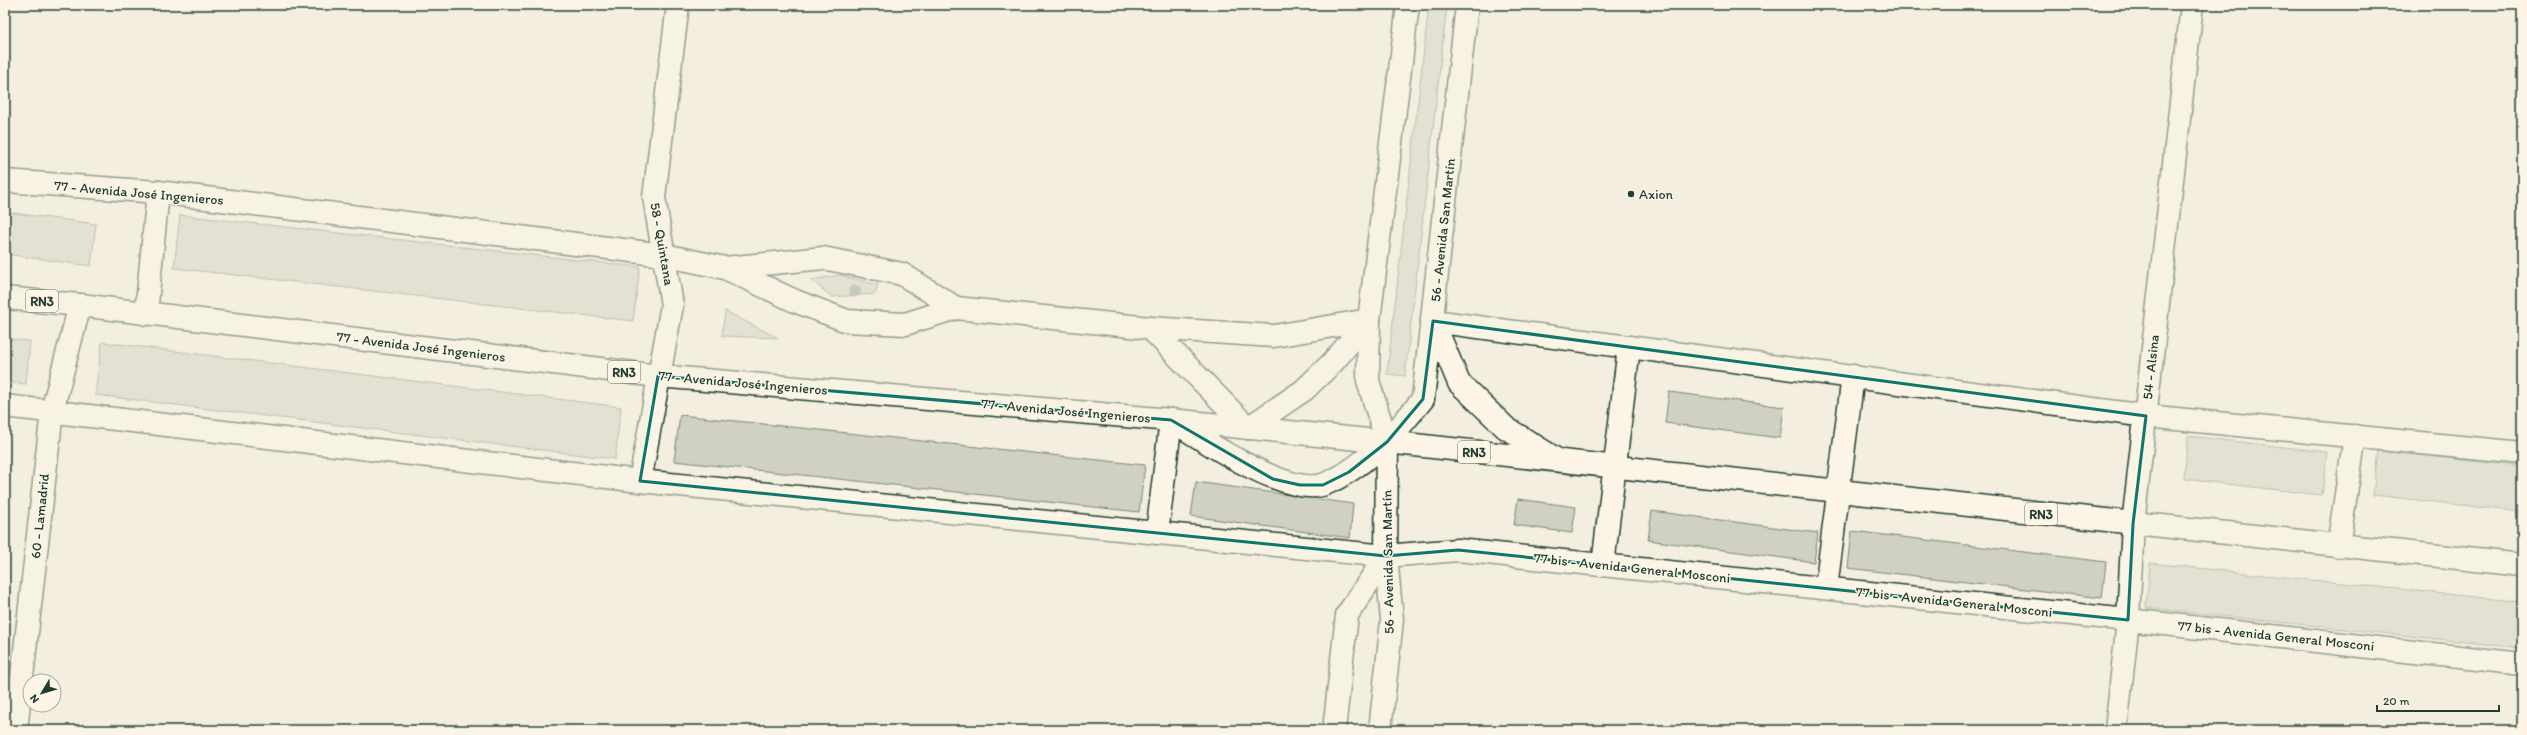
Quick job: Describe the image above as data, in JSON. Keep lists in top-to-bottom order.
{
  "streets": {
    "main road": [
      "77 - Avenida José Ingenieros",
      "56 - Avenida San Martín",
      "58 - Quintana",
      "RN3",
      "54 - Alsina",
      "60 - Lamadrid",
      "77 bis - Avenida General Mosconi"
    ]
  },
  "crossings": [
    ["77 - Avenida José Ingenieros", "56 - Avenida San Martín"],
    ["77 - Avenida José Ingenieros", "58 - Quintana"],
    ["77 - Avenida José Ingenieros", "RN3"],
    ["77 - Avenida José Ingenieros", "60 - Lamadrid"],
    ["56 - Avenida San Martín", "RN3"],
    ["56 - Avenida San Martín", "77 bis - Avenida General Mosconi"],
    ["RN3", "54 - Alsina"],
    ["54 - Alsina", "77 bis - Avenida General Mosconi"]
  ],
  "places": ["Axion"],
  "scale_bar": "20 m",
  "north": "bottom left"
}
